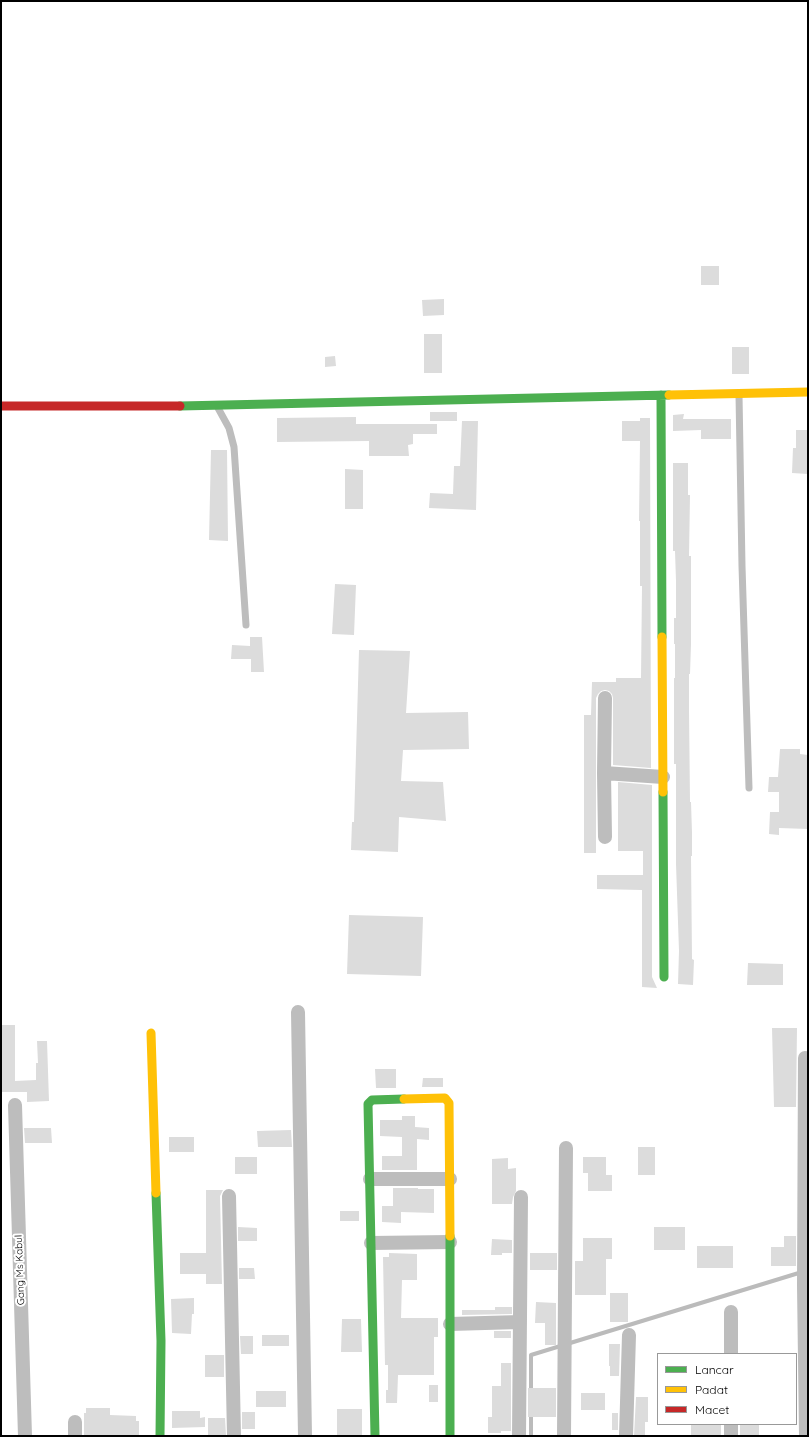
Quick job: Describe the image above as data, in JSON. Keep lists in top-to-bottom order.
{
  "streets": {
    "street": ["Gang Ms Kabul"]
  },
  "legend": ["Lancar", "Padat", "Macet"]
}
